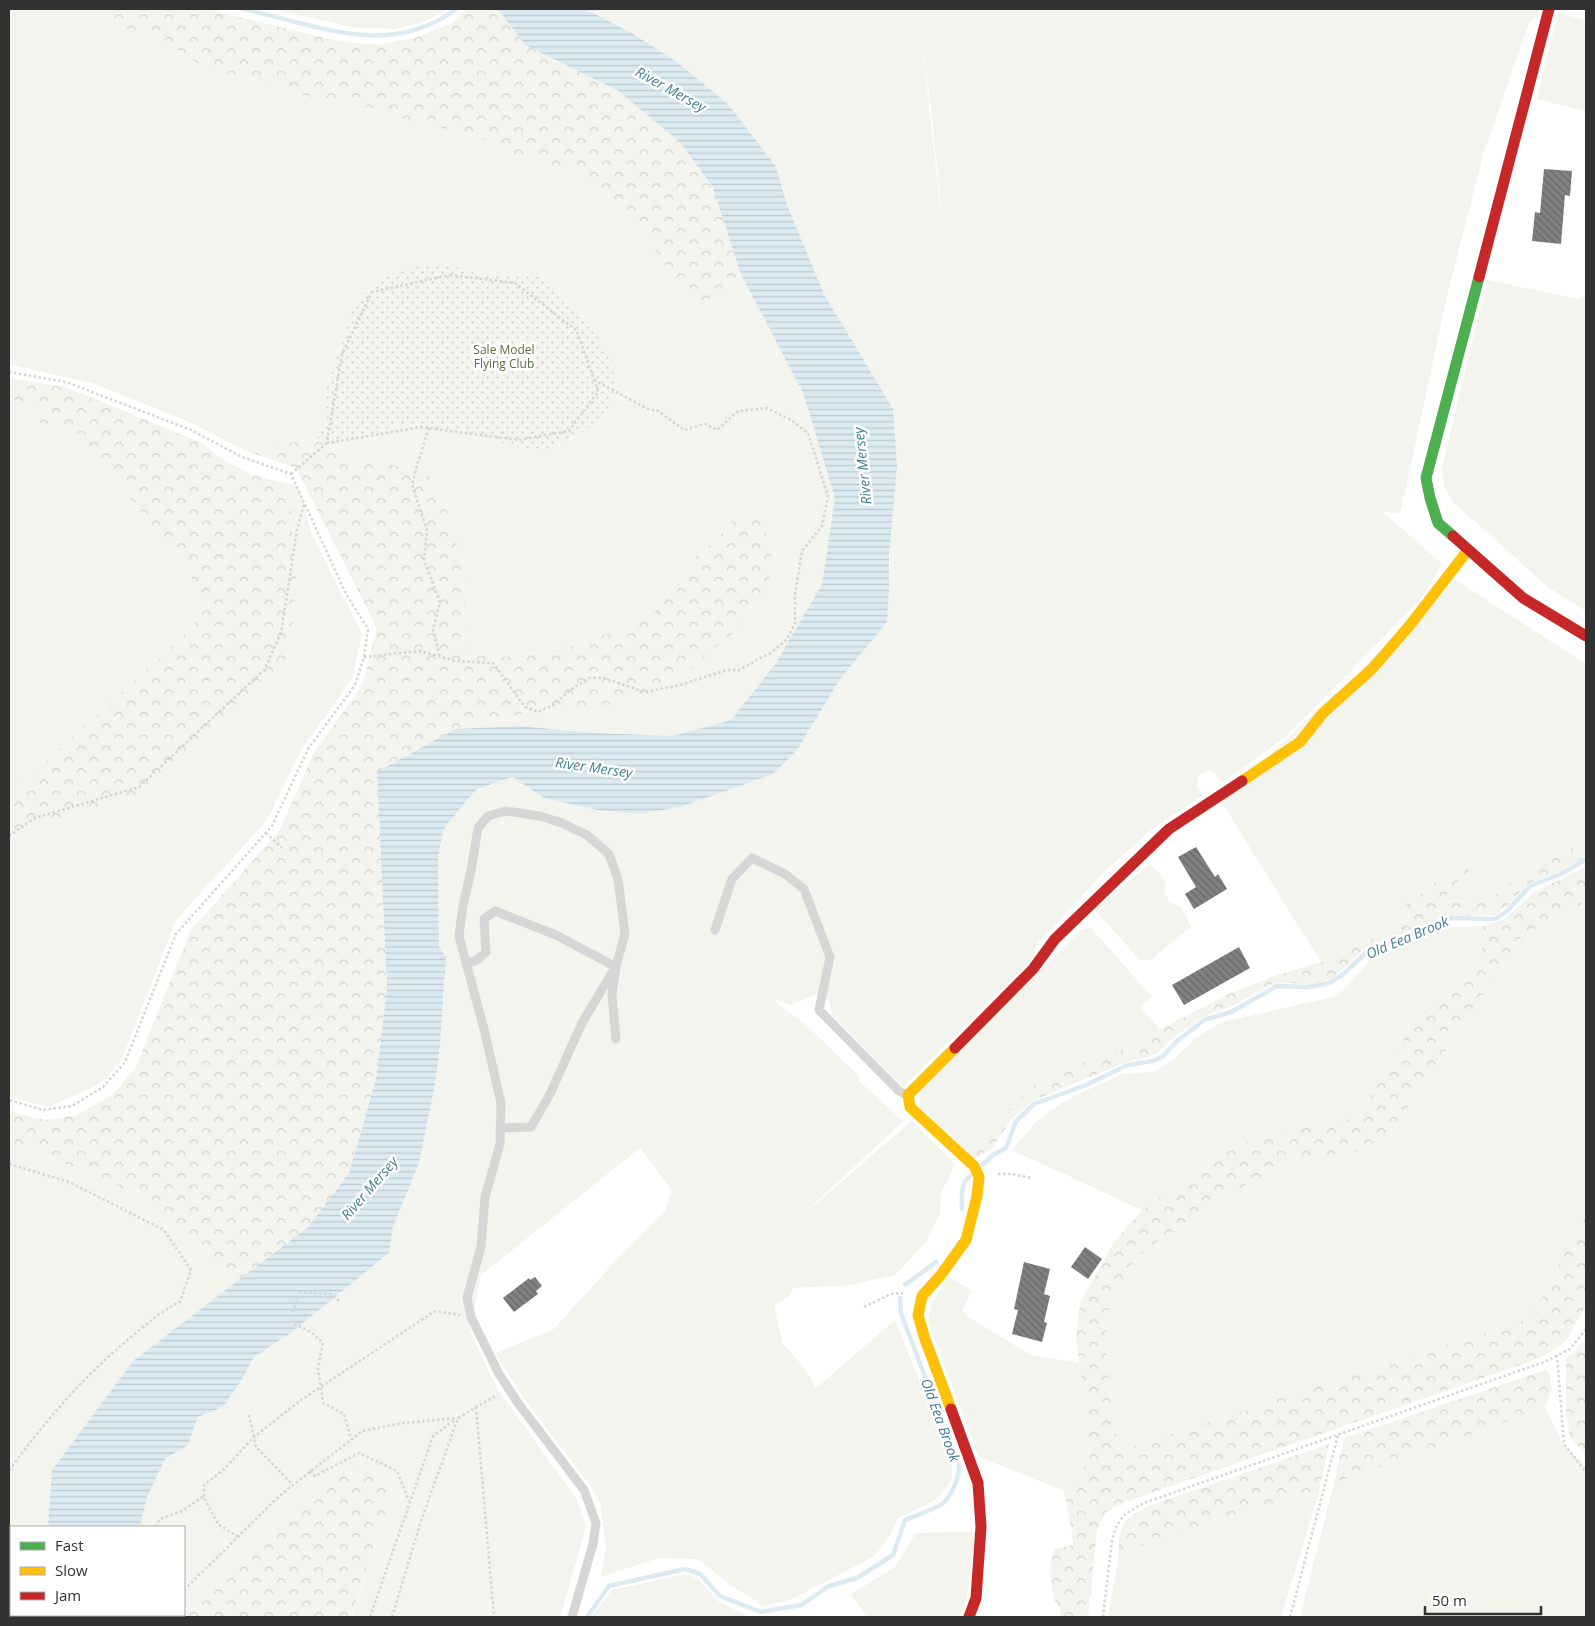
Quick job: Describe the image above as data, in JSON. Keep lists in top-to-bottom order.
{
  "water": ["River Mersey", "Old Eea Brook"],
  "parks": ["Sale Model Flying Club"],
  "legend": ["Fast", "Slow", "Jam"],
  "scale_bar": "50 m"
}
